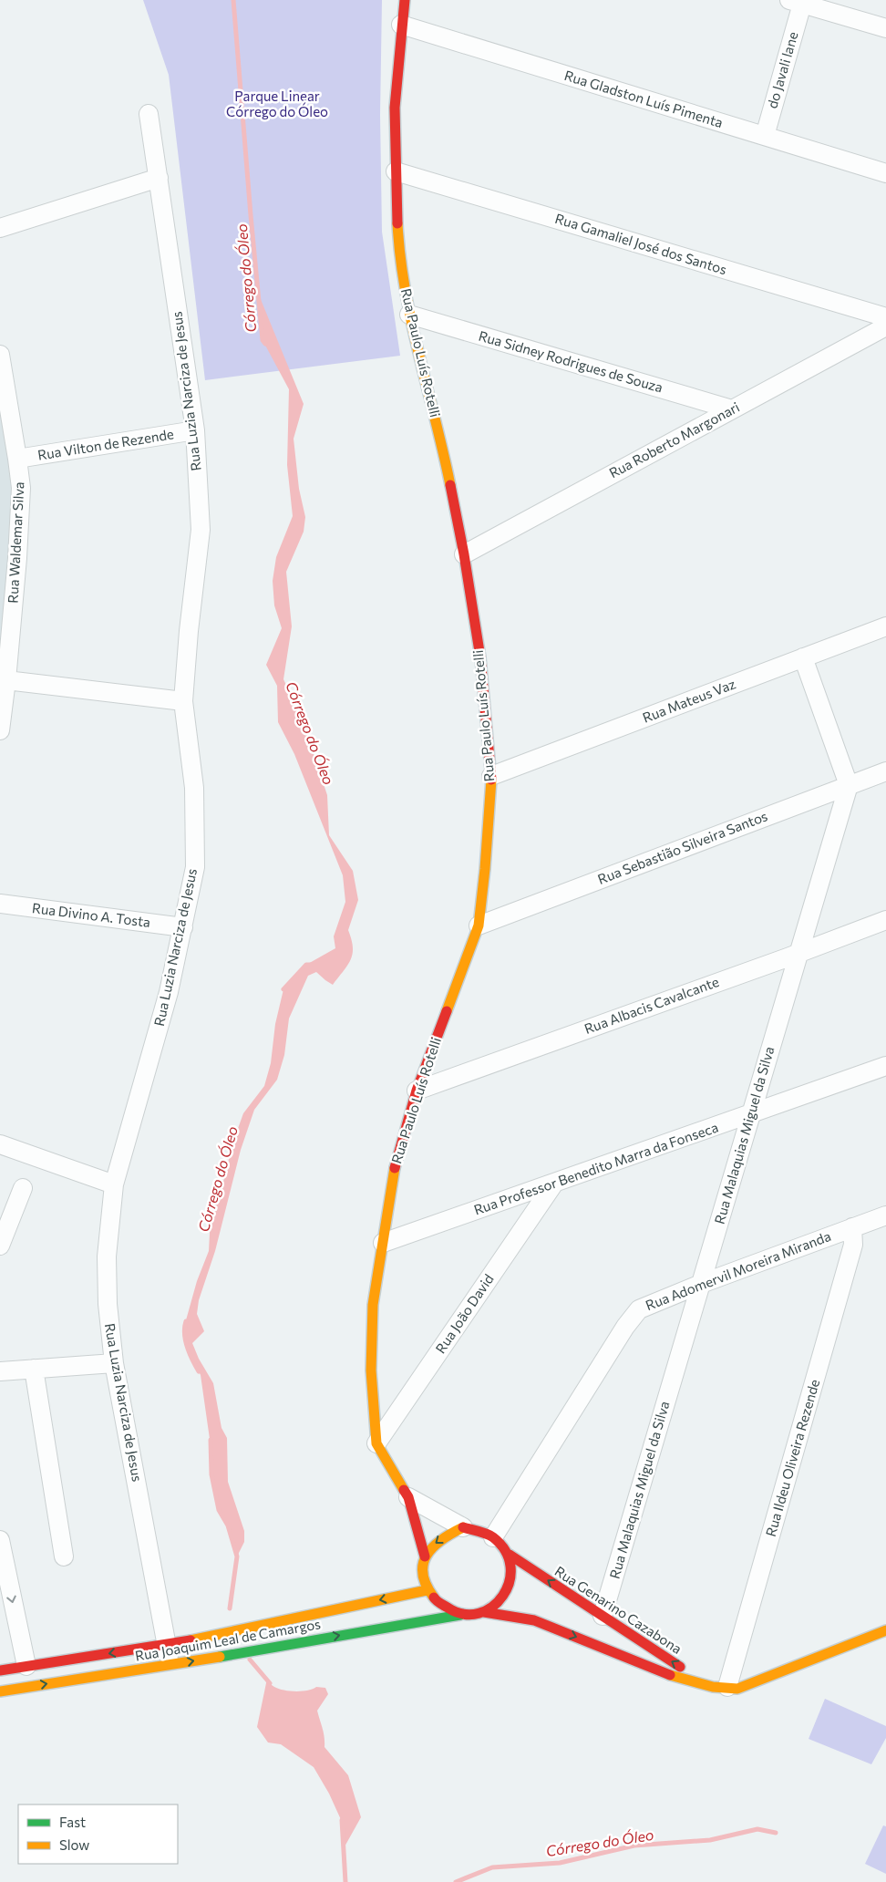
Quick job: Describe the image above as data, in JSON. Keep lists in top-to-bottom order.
{
  "streets": {
    "street": [
      "do Javali lane",
      "Rua Gladston Luís Pimenta",
      "Rua Gamaliel José dos Santos",
      "Rua Paulo Luís Rotelli",
      "Rua Sidney Rodrigues de Souza",
      "Rua Luzia Narciza de Jesus",
      "Rua Roberto Margonari",
      "Rua Vilton de Rezende",
      "Rua Waldemar Silva",
      "Rua Mateus Vaz",
      "Rua Sebastião Silveira Santos",
      "Rua Divino A. Tosta",
      "Rua Albacis Cavalcante",
      "Rua Malaquias Miguel da Silva",
      "Rua Professor Benedito Marra da Fonseca",
      "Rua Adomervil Moreira Miranda",
      "Rua João David",
      "Rua Ildeu Oliveira Rezende",
      "Rua Genarino Cazabona",
      "Rua Joaquim Leal de Camargos"
    ]
  },
  "crossings": [
    ["do Javali lane", "Rua Gladston Luís Pimenta"],
    ["Rua Gladston Luís Pimenta", "Rua Paulo Luís Rotelli"],
    ["Rua Gamaliel José dos Santos", "Rua Paulo Luís Rotelli"],
    ["Rua Paulo Luís Rotelli", "Rua Sidney Rodrigues de Souza"],
    ["Rua Paulo Luís Rotelli", "Rua Roberto Margonari"],
    ["Rua Paulo Luís Rotelli", "Rua Mateus Vaz"],
    ["Rua Paulo Luís Rotelli", "Rua Sebastião Silveira Santos"],
    ["Rua Paulo Luís Rotelli", "Rua Albacis Cavalcante"],
    ["Rua Paulo Luís Rotelli", "Rua Professor Benedito Marra da Fonseca"],
    ["Rua Paulo Luís Rotelli", "Rua Adomervil Moreira Miranda"],
    ["Rua Paulo Luís Rotelli", "Rua João David"],
    ["Rua Paulo Luís Rotelli", "Rua Genarino Cazabona"],
    ["Rua Paulo Luís Rotelli", "Rua Joaquim Leal de Camargos"],
    ["Rua Sidney Rodrigues de Souza", "Rua Roberto Margonari"],
    ["Rua Luzia Narciza de Jesus", "Rua Vilton de Rezende"],
    ["Rua Luzia Narciza de Jesus", "Rua Divino A. Tosta"],
    ["Rua Luzia Narciza de Jesus", "Rua Joaquim Leal de Camargos"],
    ["Rua Vilton de Rezende", "Rua Waldemar Silva"],
    ["Rua Sebastião Silveira Santos", "Rua Malaquias Miguel da Silva"],
    ["Rua Albacis Cavalcante", "Rua Malaquias Miguel da Silva"],
    ["Rua Malaquias Miguel da Silva", "Rua Professor Benedito Marra da Fonseca"],
    ["Rua Malaquias Miguel da Silva", "Rua Adomervil Moreira Miranda"],
    ["Rua Malaquias Miguel da Silva", "Rua Genarino Cazabona"],
    ["Rua Professor Benedito Marra da Fonseca", "Rua João David"],
    ["Rua Adomervil Moreira Miranda", "Rua Ildeu Oliveira Rezende"],
    ["Rua Adomervil Moreira Miranda", "Rua Genarino Cazabona"],
    ["Rua Adomervil Moreira Miranda", "Rua Joaquim Leal de Camargos"],
    ["Rua Ildeu Oliveira Rezende", "Rua Genarino Cazabona"],
    ["Rua Genarino Cazabona", "Rua Joaquim Leal de Camargos"]
  ],
  "water": ["Córrego do Óleo"],
  "parks": ["Parque Linear Córrego do Óleo"],
  "legend": ["Fast", "Slow"]
}
